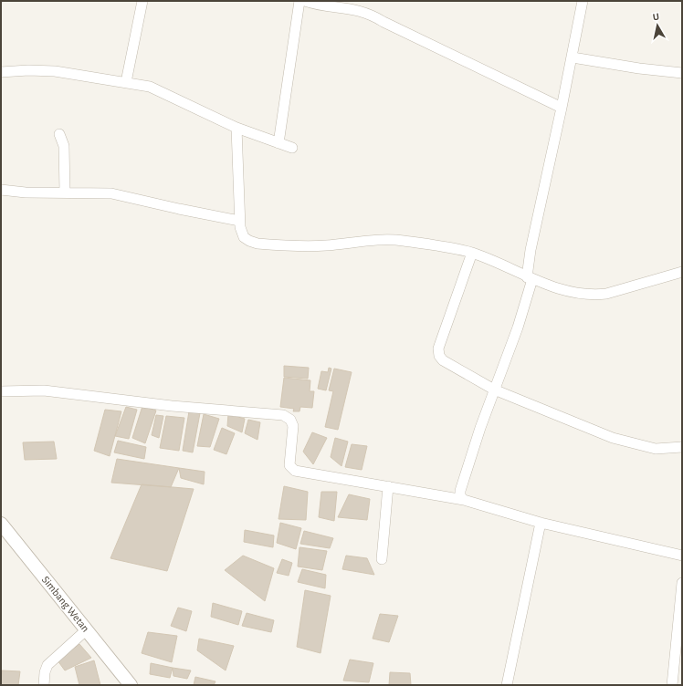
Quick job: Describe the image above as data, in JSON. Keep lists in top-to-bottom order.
{
  "streets": {
    "street": ["Simbang Wetan"]
  },
  "north": "top"
}
